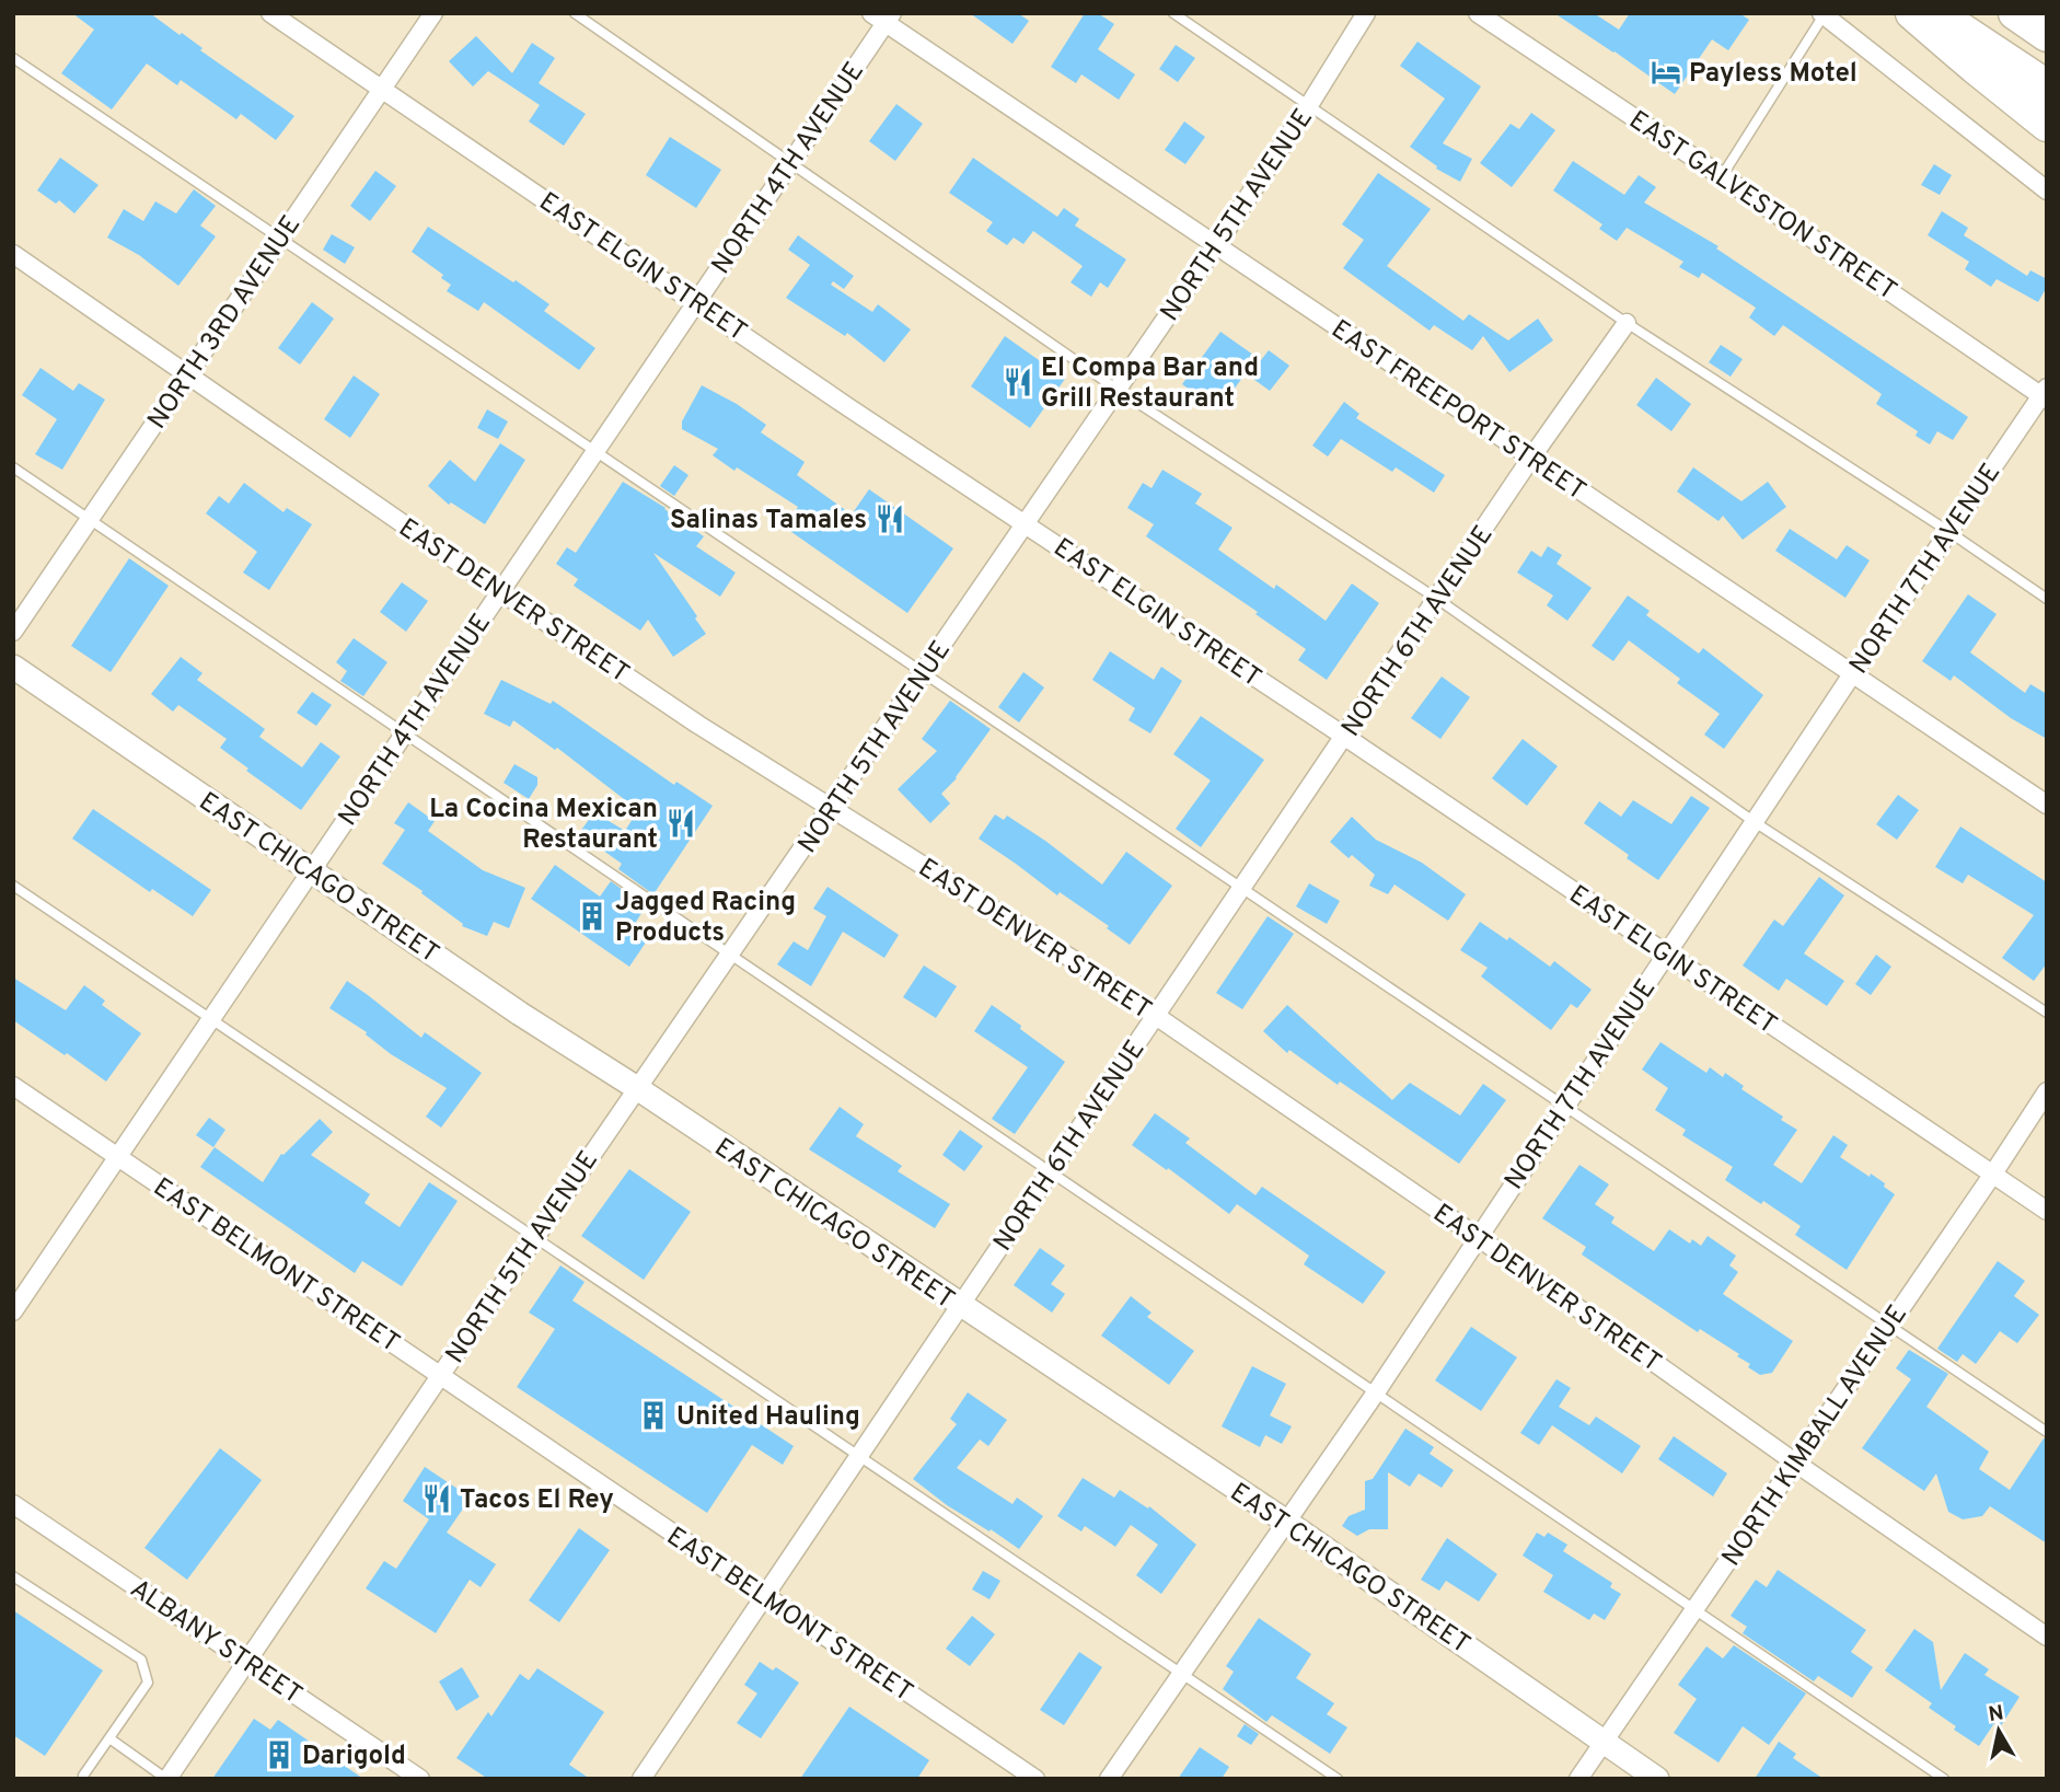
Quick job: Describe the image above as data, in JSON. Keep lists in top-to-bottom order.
{
  "streets": {
    "street": [
      "NORTH 4TH AVENUE",
      "EAST GALVESTON STREET",
      "NORTH 5TH AVENUE",
      "EAST ELGIN STREET",
      "NORTH 3RD AVENUE",
      "EAST FREEPORT STREET",
      "NORTH 7TH AVENUE",
      "EAST DENVER STREET",
      "NORTH 6TH AVENUE",
      "EAST CHICAGO STREET",
      "EAST BELMONT STREET",
      "NORTH KIMBALL AVENUE",
      "ALBANY STREET"
    ]
  },
  "crossings": [
    ["NORTH 4TH AVENUE", "EAST ELGIN STREET"],
    ["NORTH 4TH AVENUE", "EAST FREEPORT STREET"],
    ["NORTH 4TH AVENUE", "EAST DENVER STREET"],
    ["NORTH 4TH AVENUE", "EAST CHICAGO STREET"],
    ["NORTH 4TH AVENUE", "EAST BELMONT STREET"],
    ["EAST GALVESTON STREET", "NORTH 7TH AVENUE"],
    ["NORTH 5TH AVENUE", "EAST ELGIN STREET"],
    ["NORTH 5TH AVENUE", "EAST FREEPORT STREET"],
    ["NORTH 5TH AVENUE", "EAST DENVER STREET"],
    ["NORTH 5TH AVENUE", "EAST CHICAGO STREET"],
    ["NORTH 5TH AVENUE", "EAST BELMONT STREET"],
    ["NORTH 5TH AVENUE", "ALBANY STREET"],
    ["EAST ELGIN STREET", "NORTH 3RD AVENUE"],
    ["EAST ELGIN STREET", "NORTH 7TH AVENUE"],
    ["EAST ELGIN STREET", "NORTH 6TH AVENUE"],
    ["EAST ELGIN STREET", "NORTH KIMBALL AVENUE"],
    ["NORTH 3RD AVENUE", "EAST DENVER STREET"],
    ["EAST FREEPORT STREET", "NORTH 7TH AVENUE"],
    ["EAST FREEPORT STREET", "NORTH 6TH AVENUE"],
    ["NORTH 7TH AVENUE", "EAST DENVER STREET"],
    ["NORTH 7TH AVENUE", "EAST CHICAGO STREET"],
    ["EAST DENVER STREET", "NORTH 6TH AVENUE"],
    ["EAST DENVER STREET", "NORTH KIMBALL AVENUE"],
    ["NORTH 6TH AVENUE", "EAST CHICAGO STREET"],
    ["NORTH 6TH AVENUE", "EAST BELMONT STREET"],
    ["EAST CHICAGO STREET", "NORTH KIMBALL AVENUE"]
  ],
  "places": {
    "hotel": ["Payless Motel"],
    "restaurant": [
      "El Compa Bar and Grill Restaurant",
      "Salinas Tamales",
      "La Cocina Mexican Restaurant",
      "Tacos El Rey"
    ],
    "building": ["Jagged Racing Products", "United Hauling", "Darigold"]
  },
  "north": "top"
}
